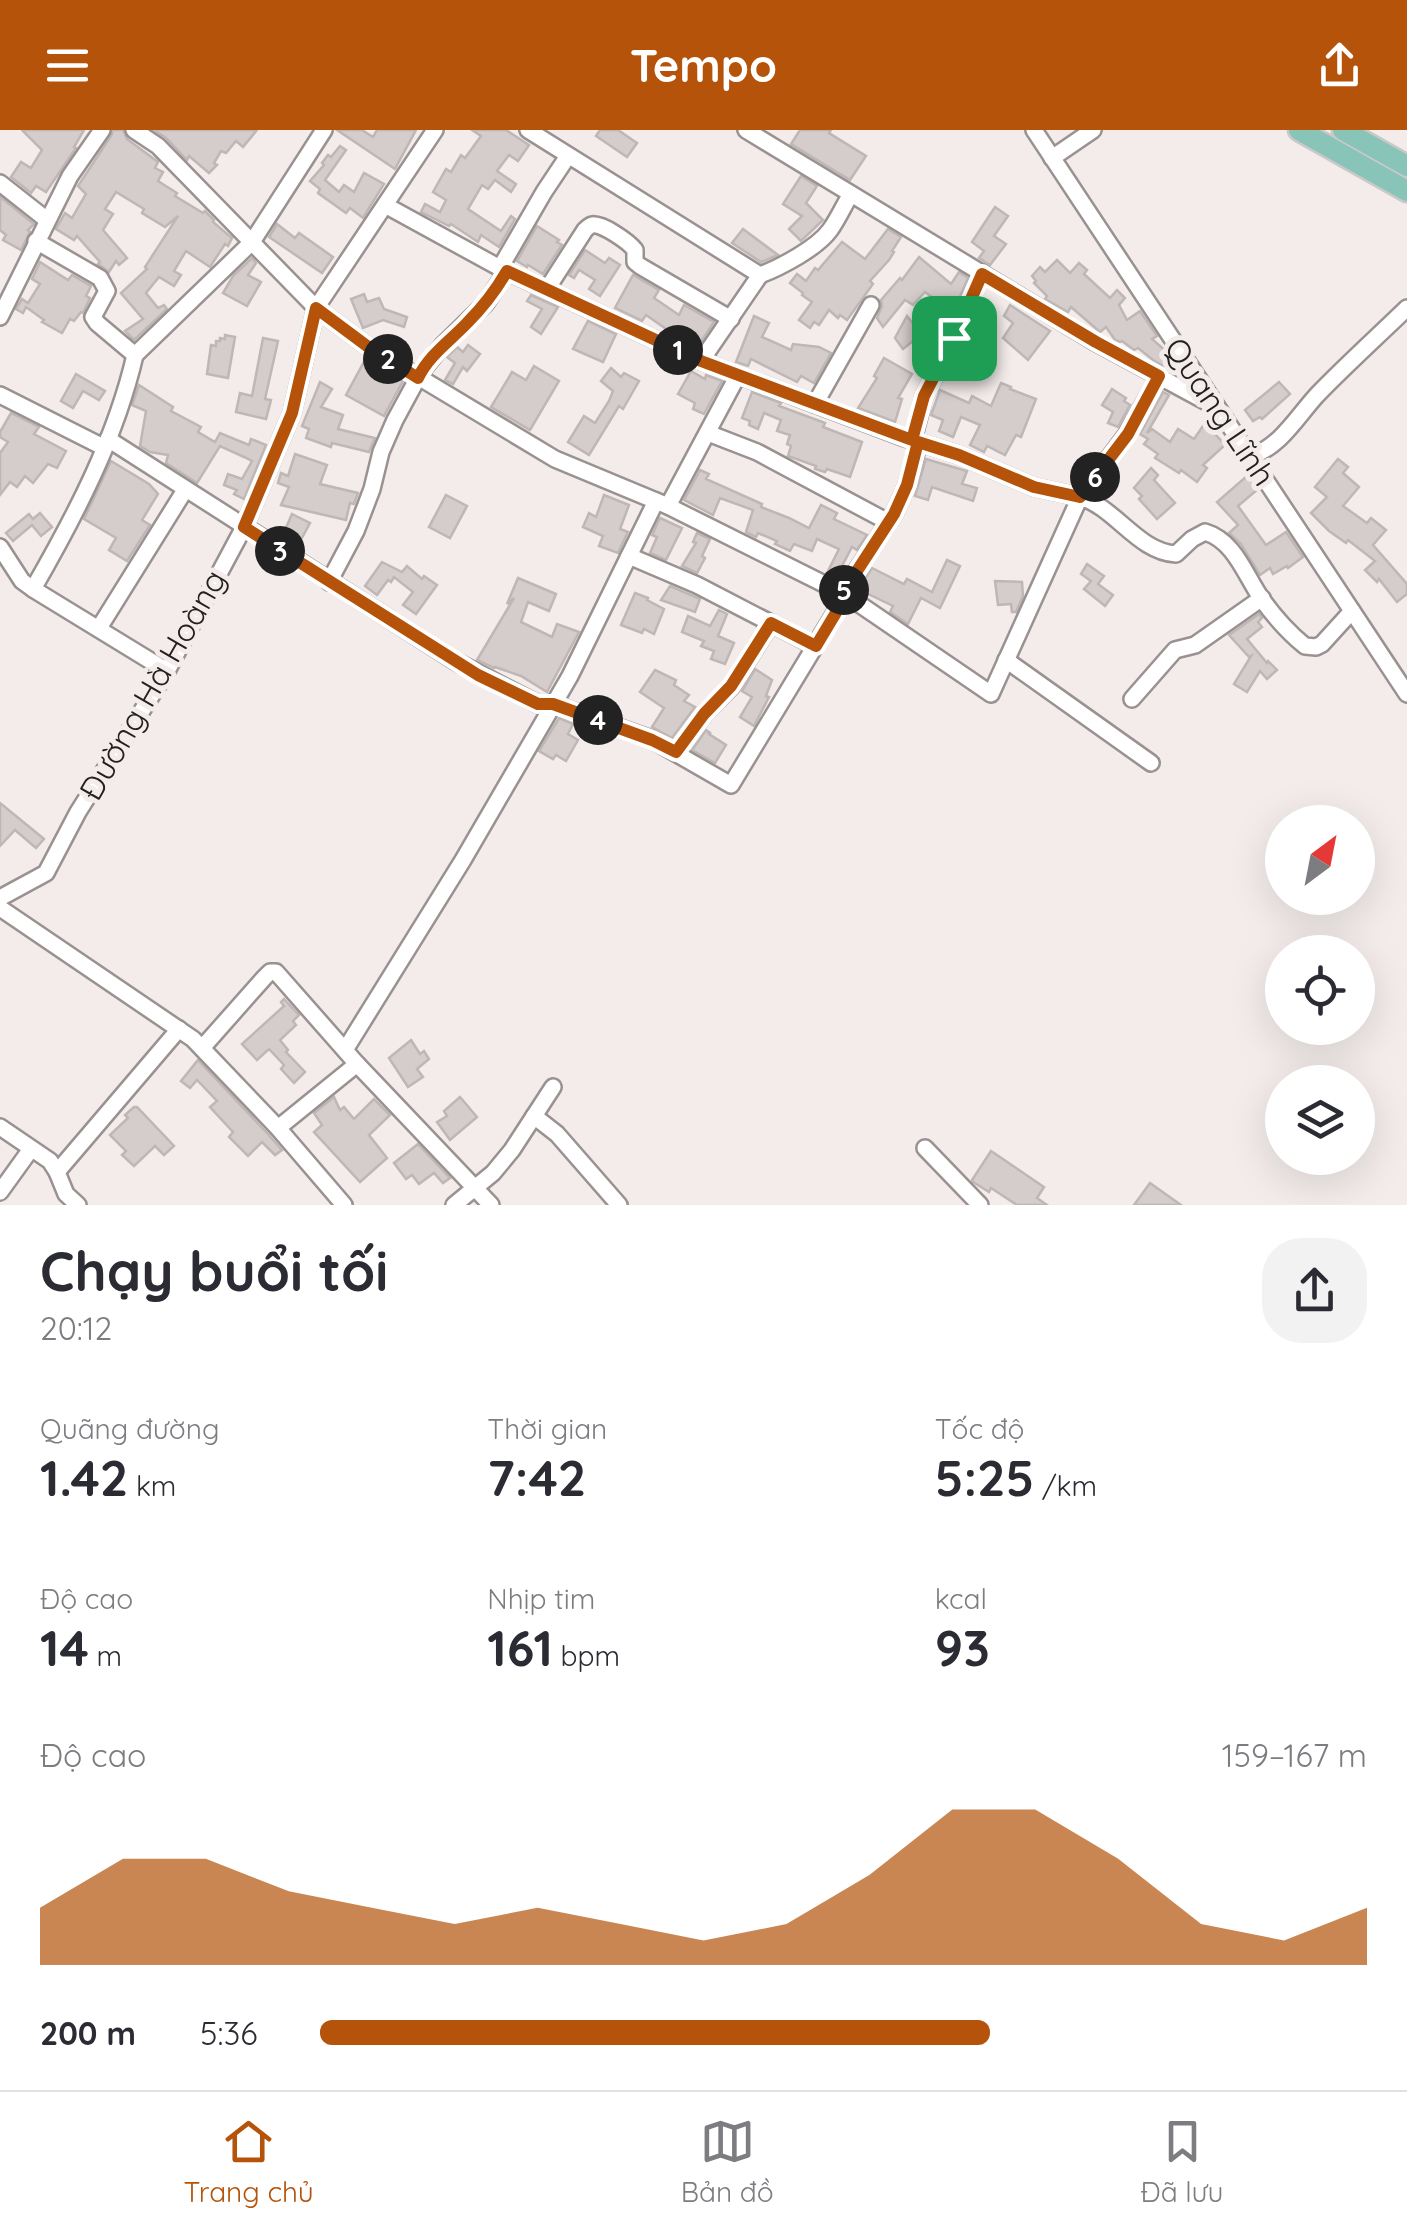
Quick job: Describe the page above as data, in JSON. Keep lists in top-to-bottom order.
{
  "streets": {
    "street": ["Quang Lĩnh", "Đường Hà Hoàng"]
  },
  "north": "top right",
  "page": {
    "header": "Tempo",
    "pins": [
      "1",
      "2",
      "6",
      "3",
      "5",
      "4"
    ],
    "heading": ["Chạy buổi tối", "20:12"],
    "stats": [
      ["Quãng đường", "1.42 km"],
      ["Thời gian", "7:42"],
      ["Tốc độ", "5:25 /km"],
      ["Độ cao", "14 m"],
      ["Nhịp tim", "161 bpm"],
      ["kcal", "93"]
    ],
    "chart": ["Độ cao", "159–167 m"],
    "list": [
      {
        "name": "200 m",
        "note": "5:36"
      }
    ],
    "tabs": ["Trang chủ", "Bản đồ", "Đã lưu"]
  }
}
